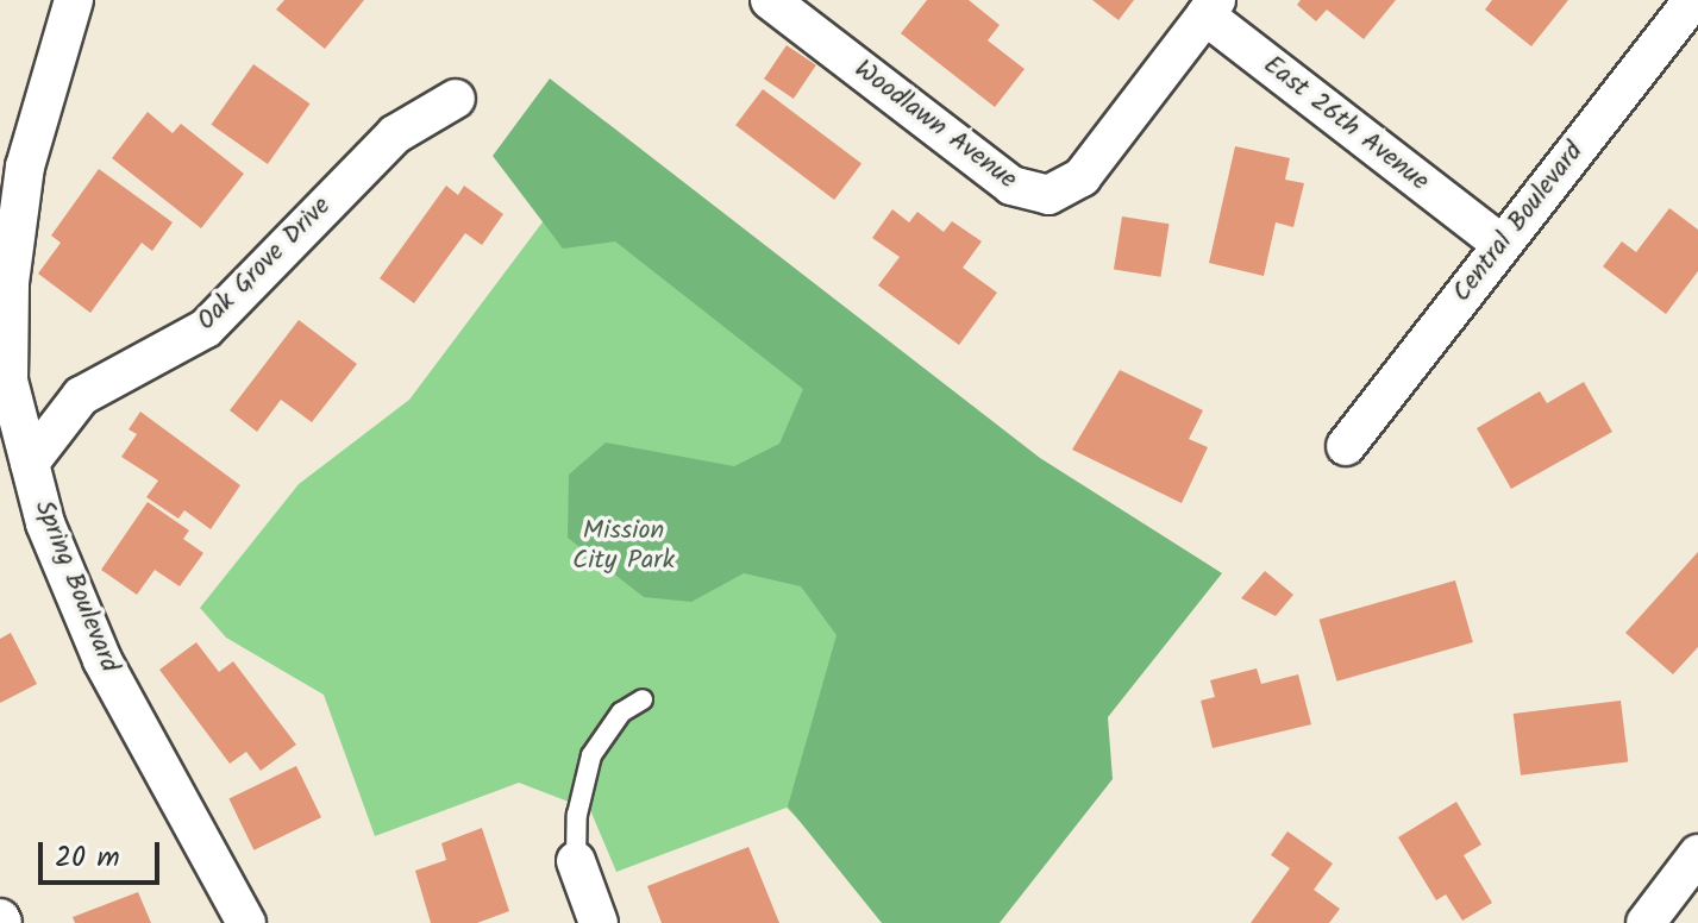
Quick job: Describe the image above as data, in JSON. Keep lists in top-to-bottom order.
{
  "streets": {
    "street": [
      "East 26th Avenue",
      "Woodlawn Avenue",
      "Central Boulevard",
      "Oak Grove Drive",
      "Spring Boulevard"
    ]
  },
  "crossings": [
    ["East 26th Avenue", "Woodlawn Avenue"],
    ["East 26th Avenue", "Central Boulevard"],
    ["Oak Grove Drive", "Spring Boulevard"]
  ],
  "parks": ["Mission City Park"],
  "scale_bar": "20 m"
}
